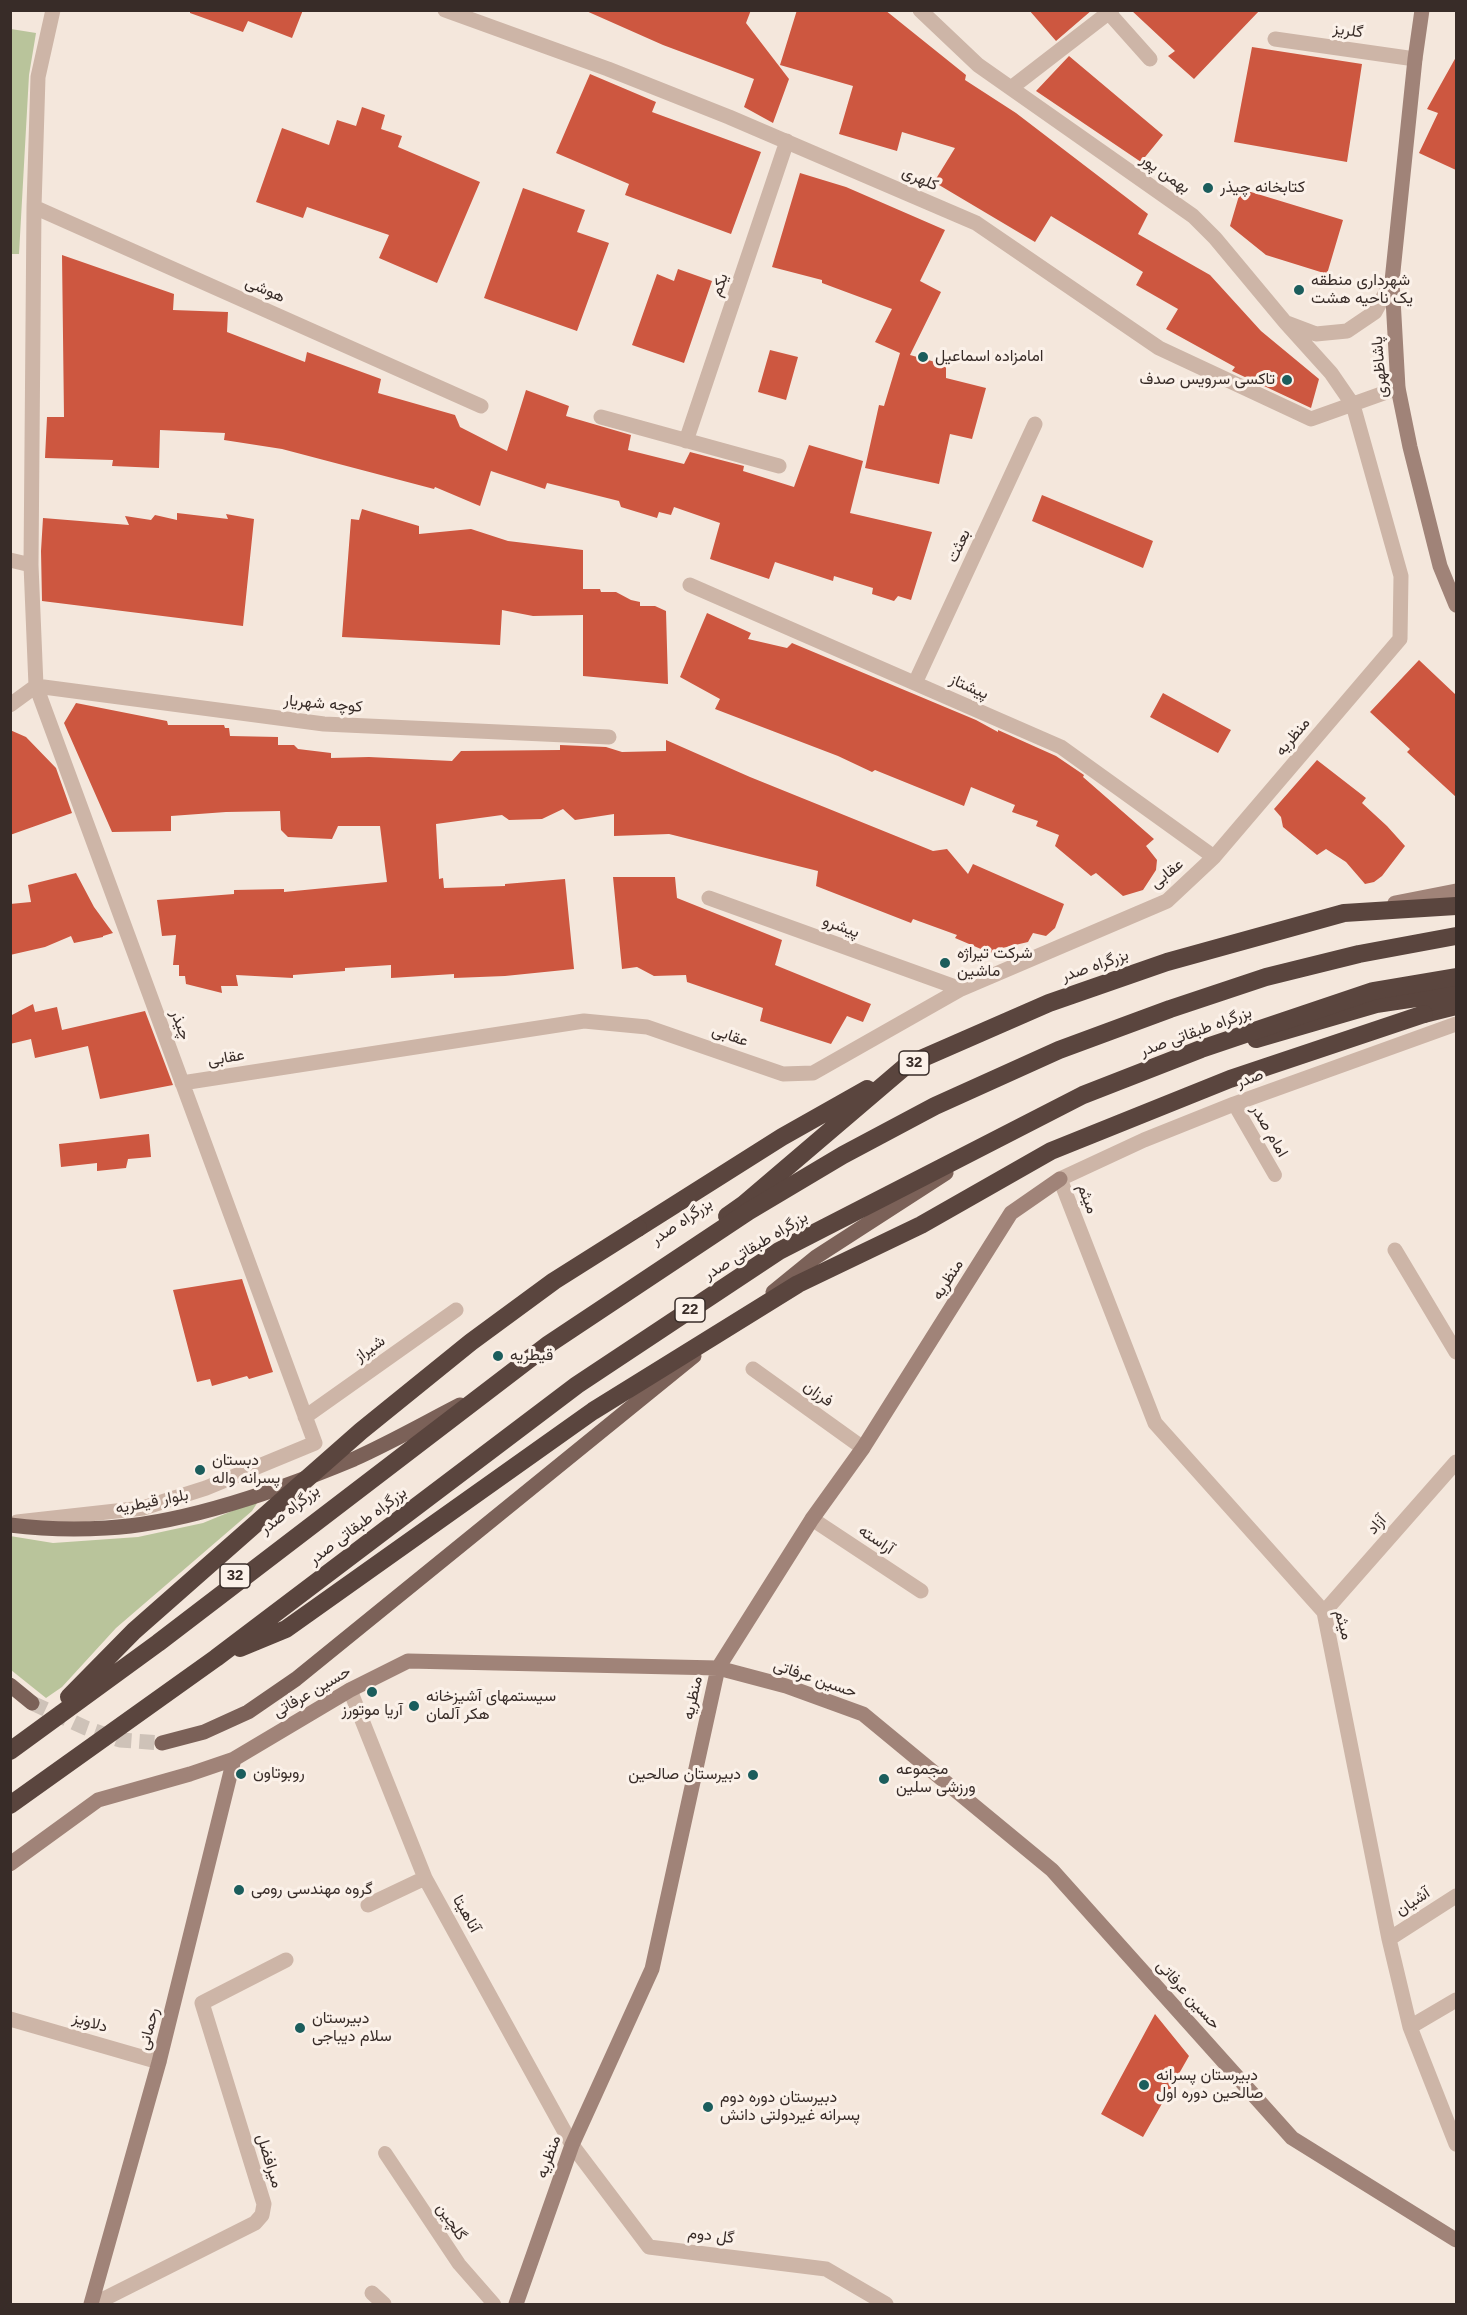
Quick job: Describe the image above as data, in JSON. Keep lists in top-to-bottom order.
{
  "streets": {
    "highway": [
      "بزرگراه صدر",
      "بزرگراه طبقاتی صدر",
      "32",
      "22"
    ],
    "main road": [
      "پاشاظهری",
      "منظریه",
      "بلوار قیطریه",
      "حسین عرفاتی",
      "رحمانی"
    ],
    "street": [
      "گلریز",
      "بهمن پور",
      "کلهری",
      "یکم",
      "هوشی",
      "بعثت",
      "پیشتاز",
      "کوچه شهریار",
      "عقابی",
      "پیشرو",
      "چیذر",
      "صدر",
      "میثم",
      "شیراز",
      "فرزان",
      "آزاد",
      "آراسته",
      "آشیان",
      "آناهیتا",
      "دلاویز",
      "میرافضل",
      "گل دوم"
    ],
    "lane": ["امام صدر", "گلچین"]
  },
  "crossings": [
    ["گلریز", "پاشاظهری"],
    ["بهمن پور", "کلهری"],
    ["بهمن پور", "منظریه"],
    ["کلهری", "یکم"],
    ["کلهری", "پاشاظهری"],
    ["هوشی", "چیذر"],
    ["بعثت", "پیشتاز"],
    ["پیشتاز", "منظریه"],
    ["پیشتاز", "عقابی"],
    ["کوچه شهریار", "چیذر"],
    ["منظریه", "عقابی"],
    ["منظریه", "صدر"],
    ["منظریه", "میثم"],
    ["منظریه", "فرزان"],
    ["منظریه", "آراسته"],
    ["منظریه", "حسین عرفاتی"],
    ["منظریه", "آناهیتا"],
    ["منظریه", "گل دوم"],
    ["عقابی", "پیشرو"],
    ["عقابی", "چیذر"],
    ["بزرگراه صدر", "بزرگراه طبقاتی صدر"],
    ["بزرگراه صدر", "بلوار قیطریه"],
    ["چیذر", "شیراز"],
    ["چیذر", "بلوار قیطریه"],
    ["صدر", "امام صدر"],
    ["صدر", "میثم"],
    ["میثم", "آزاد"],
    ["میثم", "آشیان"],
    ["حسین عرفاتی", "آناهیتا"],
    ["حسین عرفاتی", "رحمانی"],
    ["آناهیتا", "گل دوم"],
    ["دلاویز", "رحمانی"],
    ["رحمانی", "میرافضل"]
  ],
  "places": [
    "کتابخانه چیذر",
    "شهرداری منطقه یک ناحیه هشت",
    "امامزاده اسماعیل",
    "تاکسی سرویس صدف",
    "شرکت تیراژه ماشین",
    "قیطریه",
    "دبستان پسرانه واله",
    "آریا موتورز",
    "سیستمهای آشپزخانه هکر آلمان",
    "روبوتاون",
    "دبیرستان صالحین",
    "مجموعه ورزشی سلین",
    "گروه مهندسی رومی",
    "دبیرستان سلام دیباجی",
    "دبیرستان پسرانه صالحین دوره اول",
    "دبیرستان دوره دوم پسرانه غیردولتی دانش"
  ]
}
